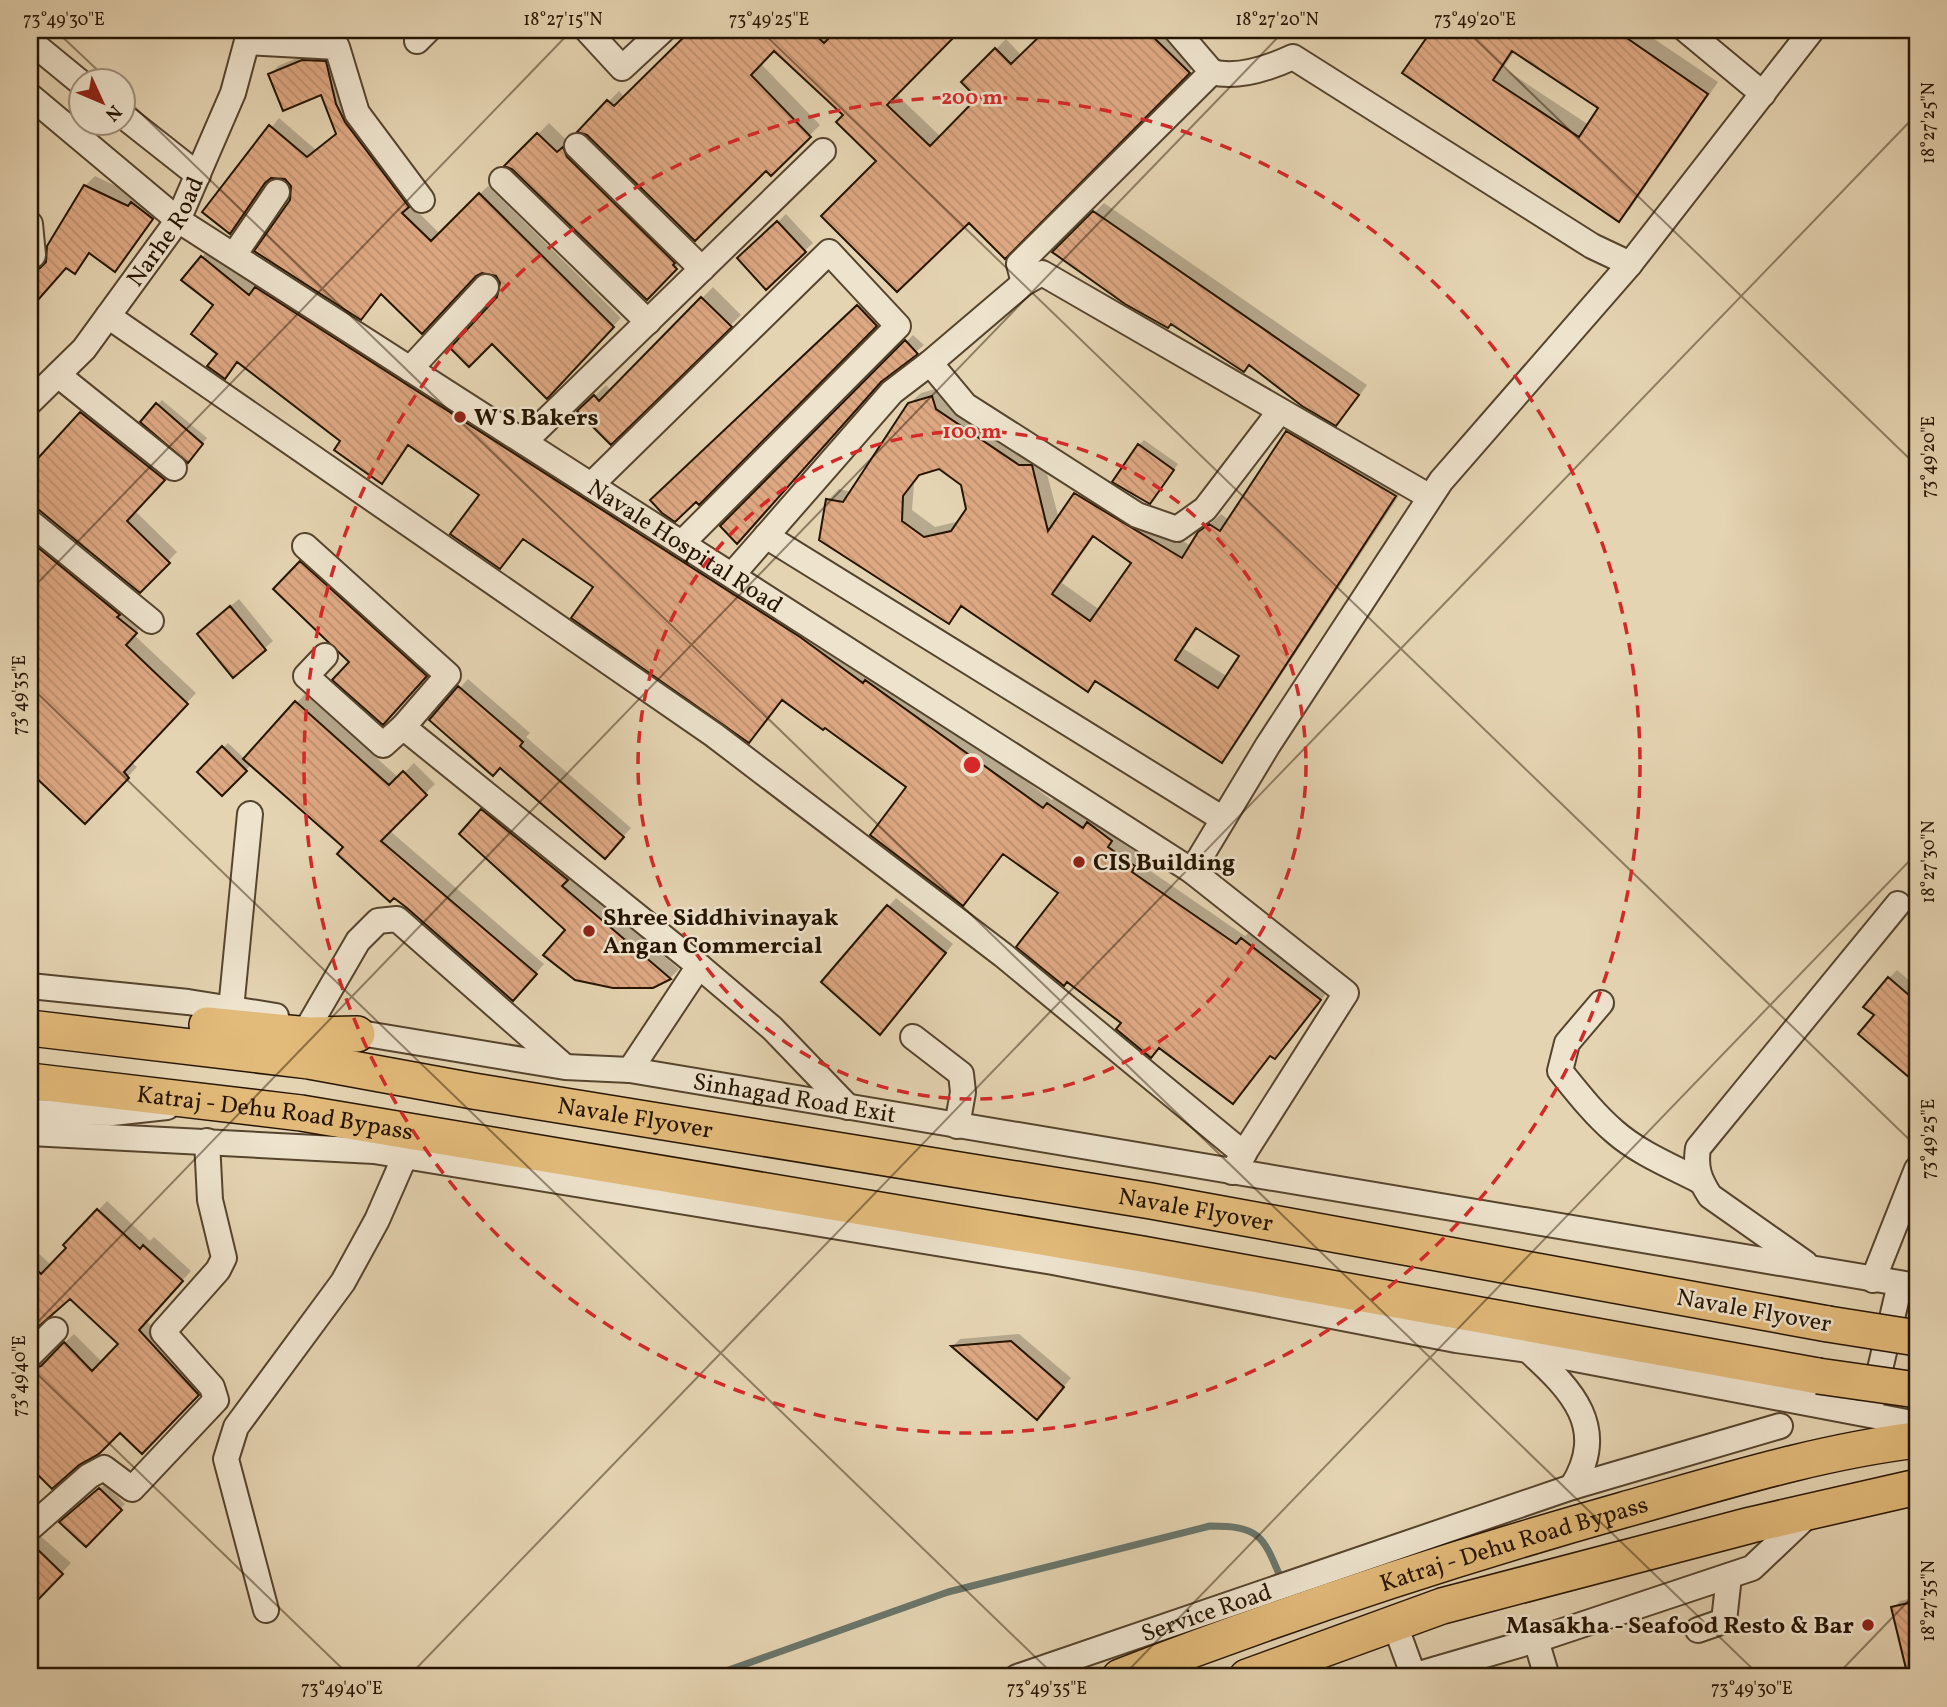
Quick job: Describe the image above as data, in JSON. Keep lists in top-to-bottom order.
{
  "streets": {
    "highway": ["Katraj - Dehu Road Bypass", "Navale Flyover"],
    "street": [
      "Narhe Road",
      "Navale Hospital Road",
      "Sinhagad Road Exit",
      "Service Road"
    ]
  },
  "crossings": [
    ["Narhe Road", "Navale Hospital Road"],
    ["Navale Hospital Road", "Sinhagad Road Exit"],
    ["Katraj - Dehu Road Bypass", "Service Road"]
  ],
  "places": [
    "W S Bakers",
    "CIS Building",
    "Shree Siddhivinayak Angan Commercial",
    "Masakha - Seafood Resto & Bar"
  ],
  "north": "bottom right",
  "coordinates": [
    "73°49'30\"E",
    "18°27'15\"N",
    "73°49'25\"E",
    "18°27'20\"N",
    "73°49'20\"E",
    "18°27'25\"N",
    "73°49'35\"E",
    "18°27'30\"N",
    "73°49'40\"E",
    "18°27'35\"N"
  ],
  "rings": ["200 m", "100 m"]
}
